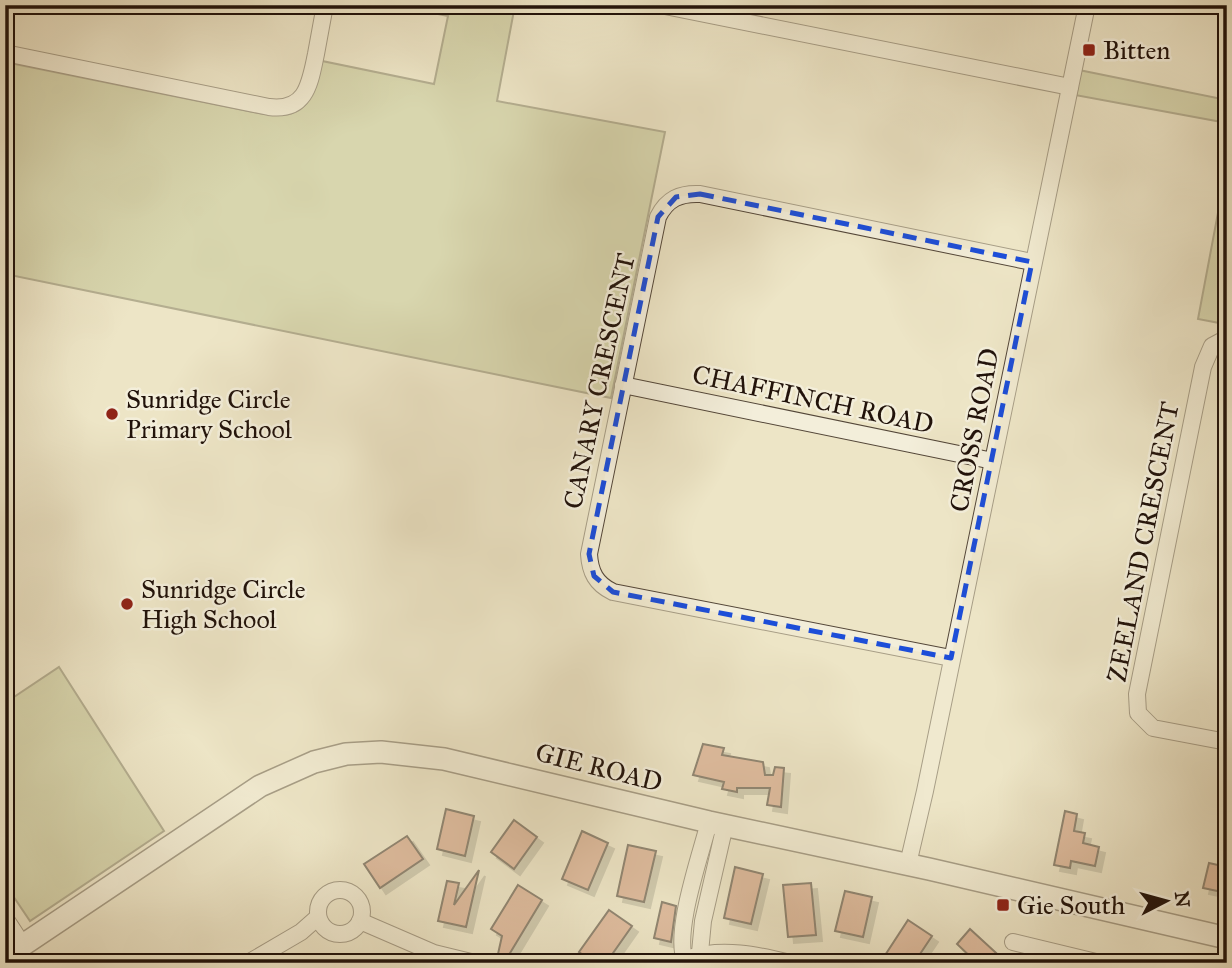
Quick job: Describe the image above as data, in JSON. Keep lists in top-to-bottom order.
{
  "streets": {
    "street": [
      "CANARY CRESCENT",
      "CHAFFINCH ROAD",
      "CROSS ROAD",
      "ZEELAND CRESCENT",
      "GIE ROAD"
    ]
  },
  "crossings": [
    ["CANARY CRESCENT", "CHAFFINCH ROAD"],
    ["CANARY CRESCENT", "CROSS ROAD"],
    ["CHAFFINCH ROAD", "CROSS ROAD"],
    ["CROSS ROAD", "GIE ROAD"]
  ],
  "places": {
    "transit": ["Bitten", "Gie South"],
    "other": ["Sunridge Circle Primary School", "Sunridge Circle High School"]
  },
  "north": "right"
}
